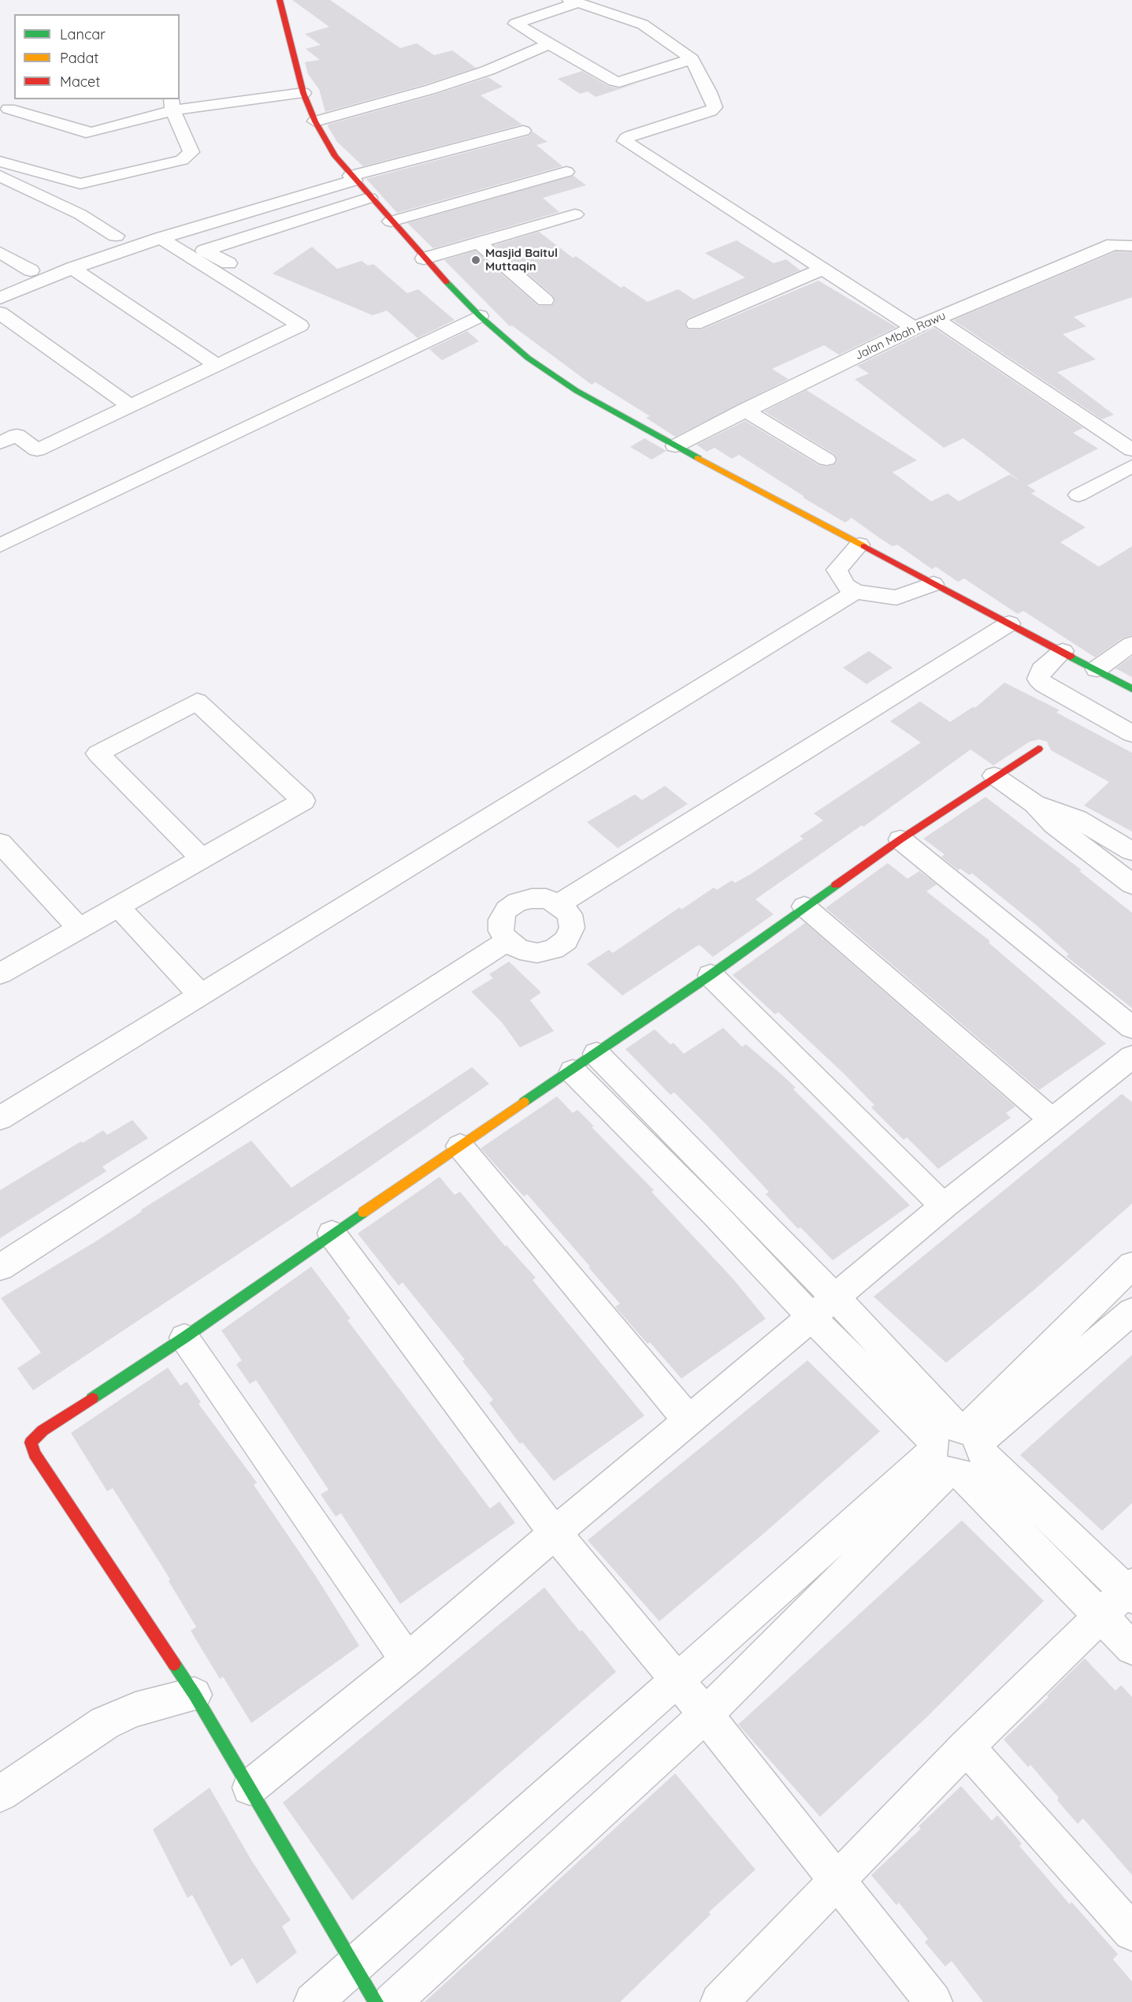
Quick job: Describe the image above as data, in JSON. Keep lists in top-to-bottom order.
{
  "streets": {
    "street": ["Jalan Mbah Rawu"]
  },
  "places": ["Masjid Baitul Muttaqin"],
  "legend": ["Lancar", "Padat", "Macet"]
}
